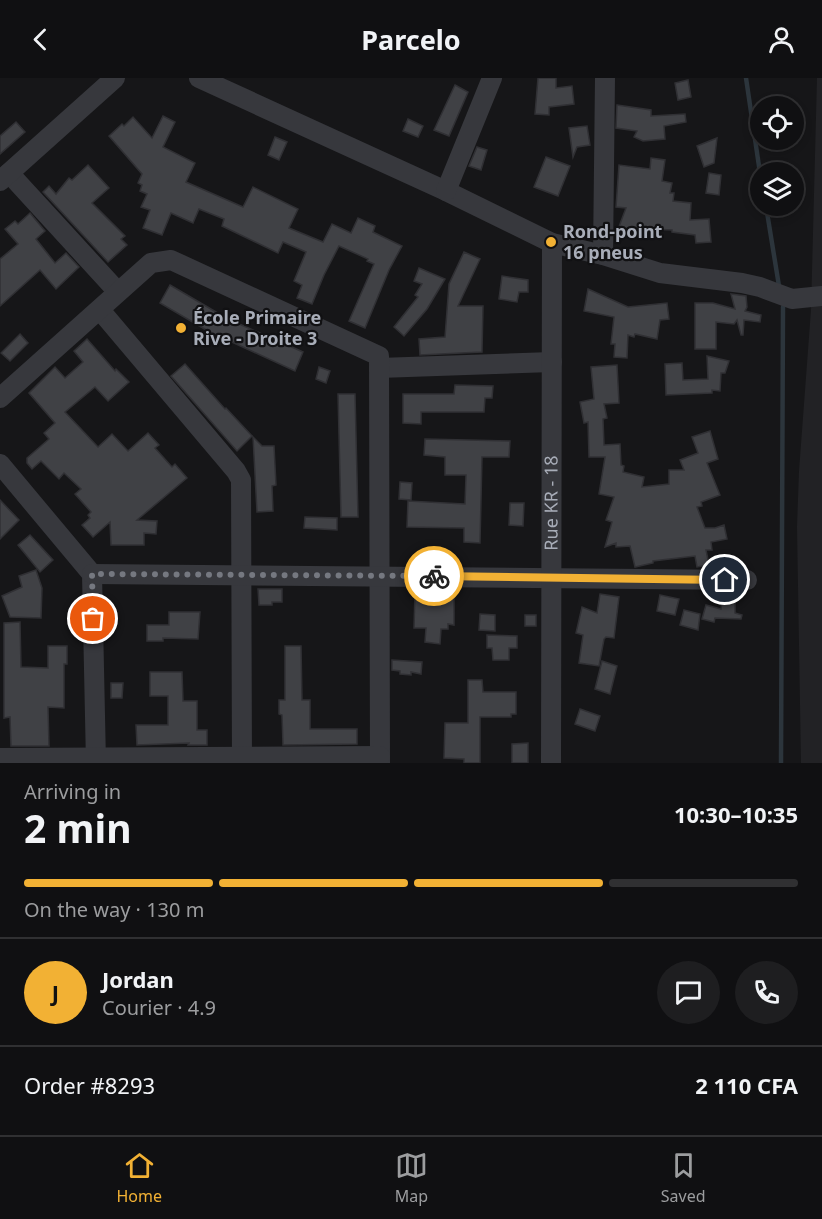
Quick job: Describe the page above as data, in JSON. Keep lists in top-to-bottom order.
{
  "streets": {
    "street": ["Rue KR - 18"]
  },
  "places": ["Rond-point 16 pneus", "École Primaire Rive - Droite 3"],
  "page": {
    "header": "Parcelo",
    "heading": ["2 min", "Arriving in", "10:30–10:35"],
    "panel": [
      "Jordan",
      "Courier · 4.9",
      "Order #8293",
      "2 110 CFA"
    ],
    "bar": "On the way · 130 m",
    "round": "J",
    "tabs": ["Home", "Map", "Saved"]
  }
}
